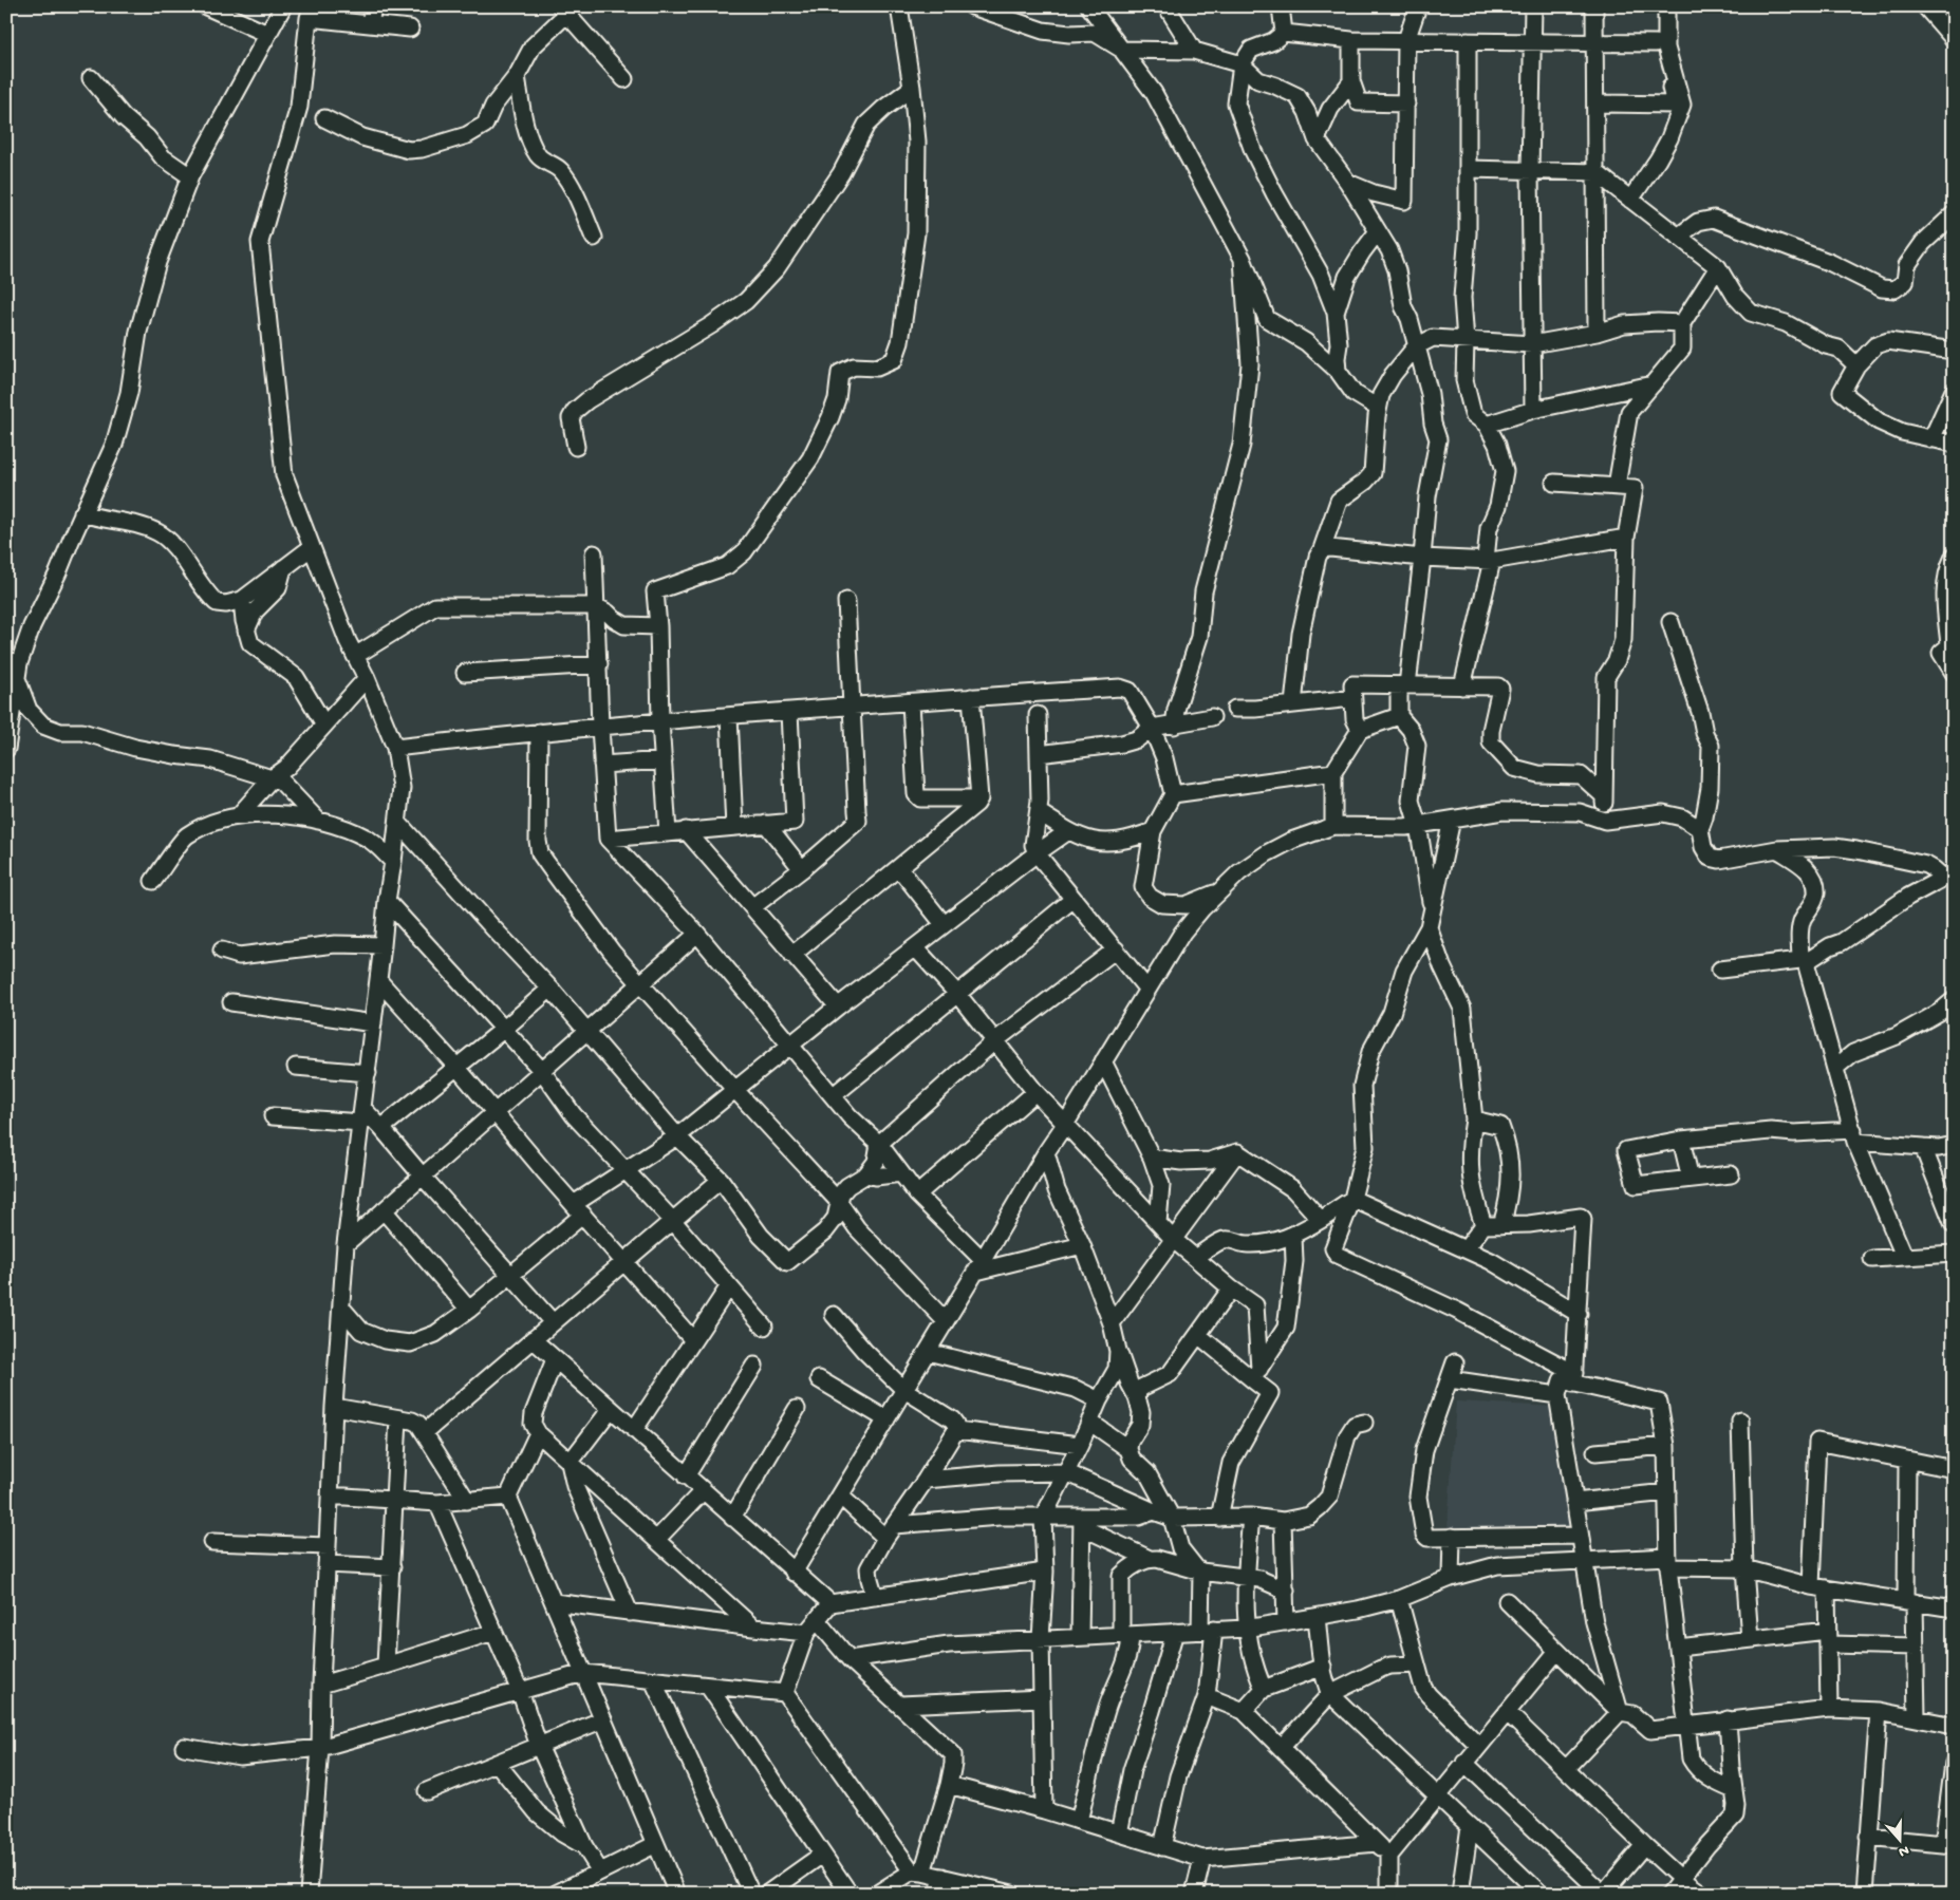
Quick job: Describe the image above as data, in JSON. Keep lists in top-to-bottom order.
{
  "north": "bottom"
}
